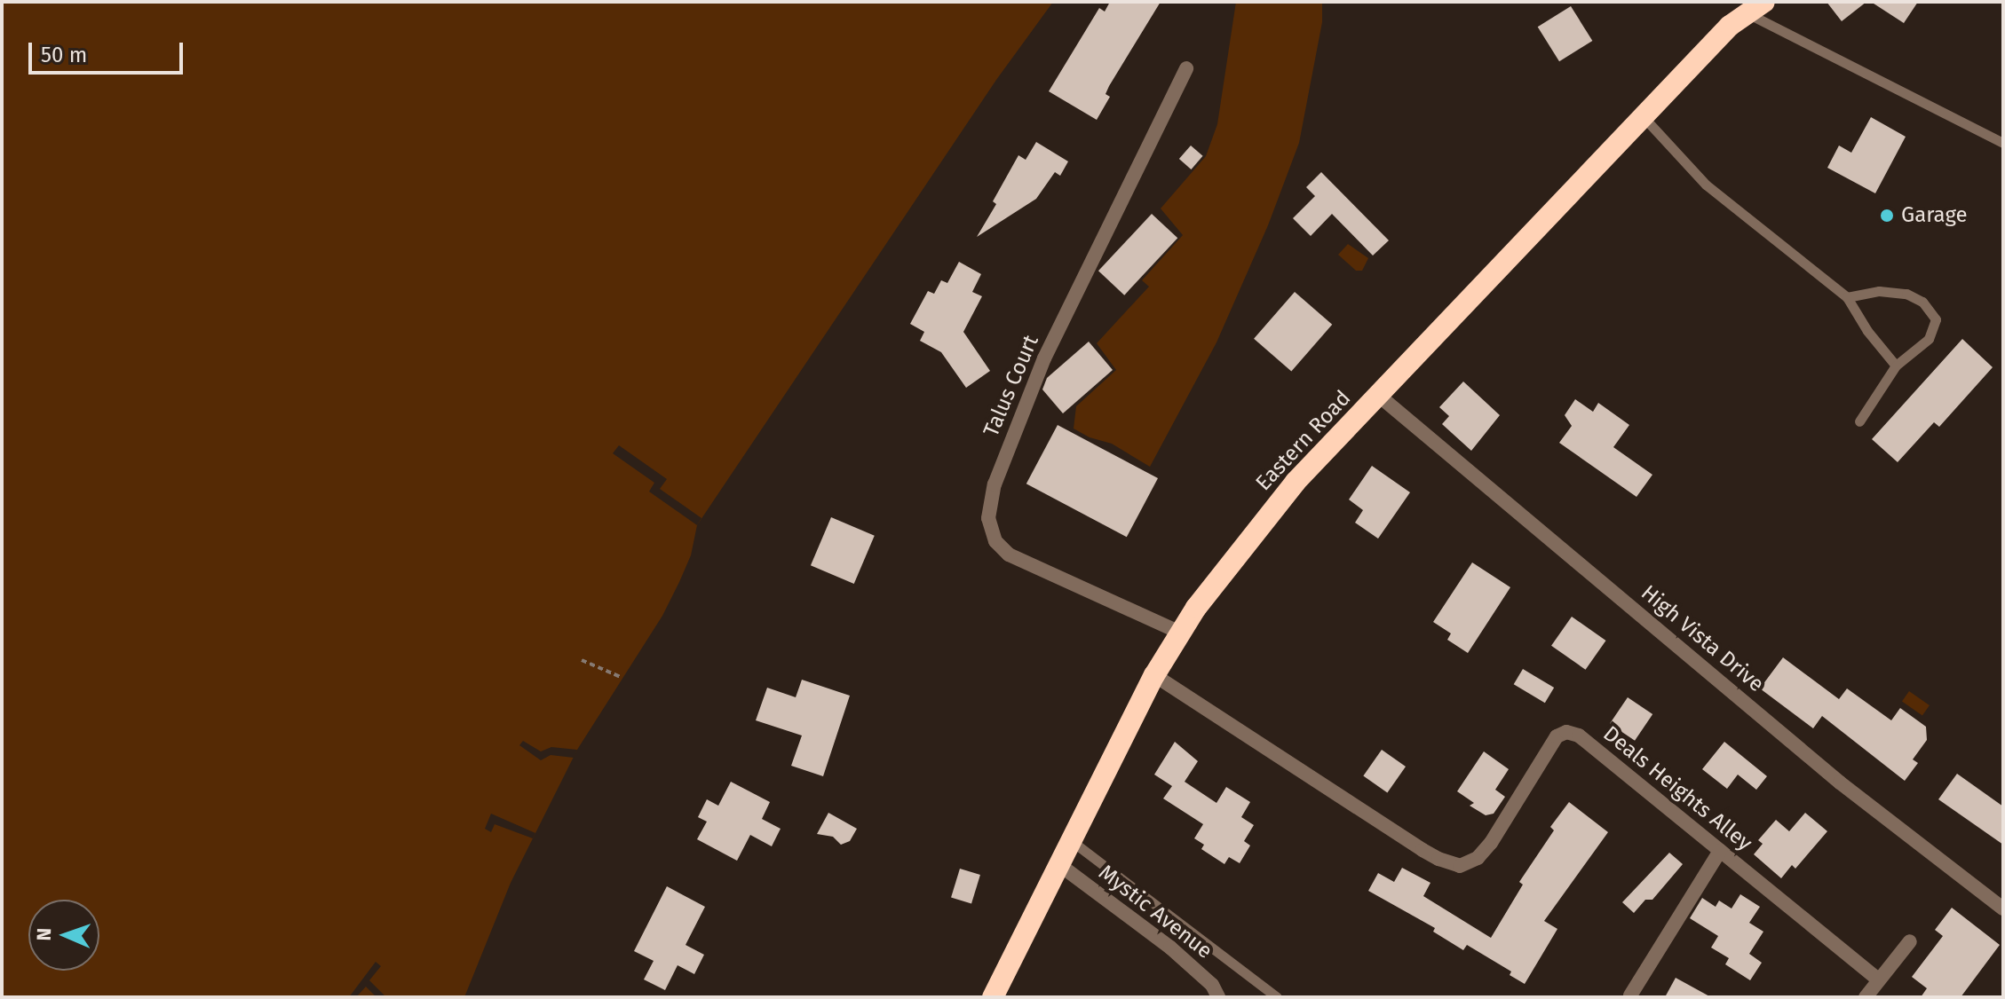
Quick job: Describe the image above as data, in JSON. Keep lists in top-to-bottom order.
{
  "streets": {
    "highway": ["Eastern Road"],
    "street": [
      "Talus Court",
      "High Vista Drive",
      "Deals Heights Alley",
      "Mystic Avenue"
    ]
  },
  "crossings": [
    ["Talus Court", "Eastern Road"],
    ["Eastern Road", "High Vista Drive"],
    ["Eastern Road", "Deals Heights Alley"],
    ["Eastern Road", "Mystic Avenue"]
  ],
  "places": ["Garage"],
  "scale_bar": "50 m",
  "north": "left"
}
